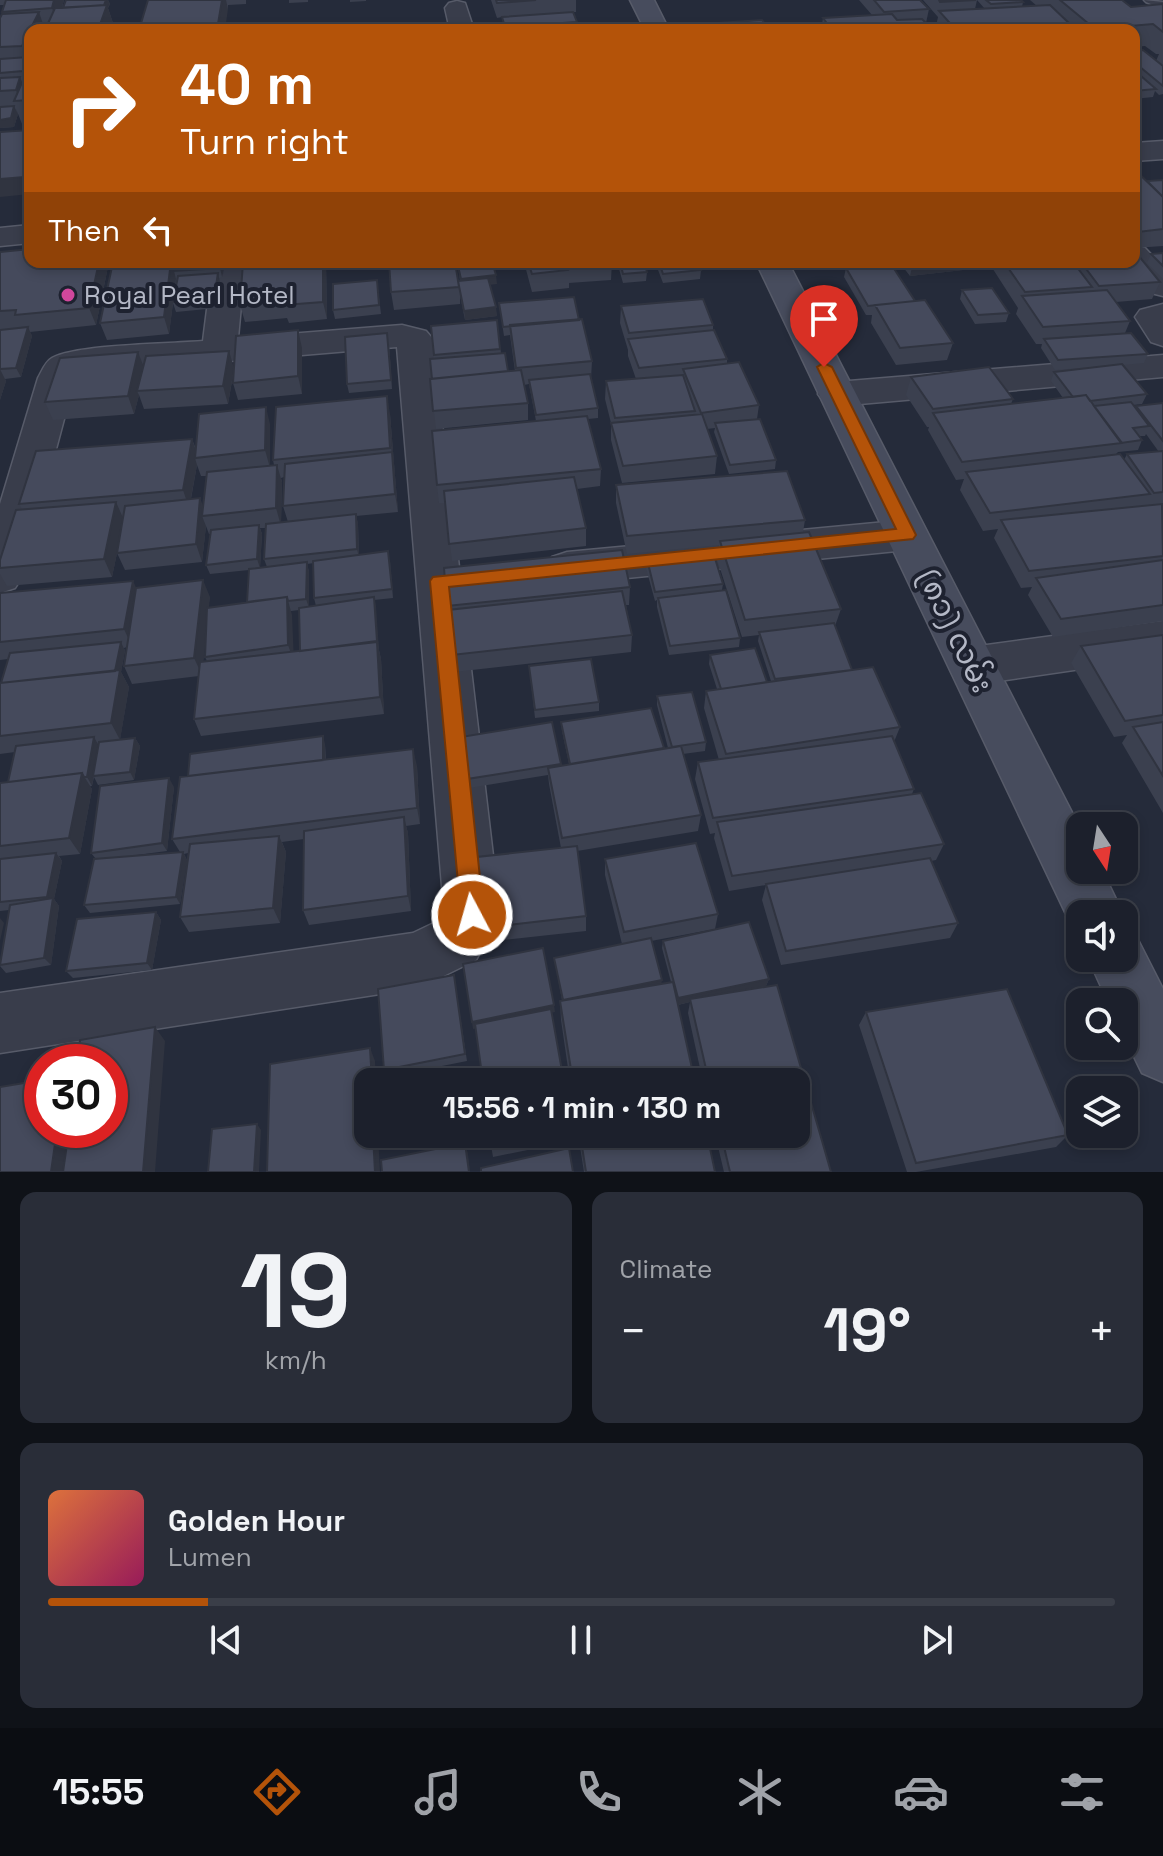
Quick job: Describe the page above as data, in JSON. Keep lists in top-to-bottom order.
{
  "streets": {
    "street": ["(၈၁) လမ်း"]
  },
  "places": ["Royal Pearl Hotel"],
  "north": "bottom",
  "page": {
    "turn": ["40 m", "Turn right"],
    "then": "Then",
    "limit": "30",
    "trip": "15:56 · 1 min · 130 m",
    "tile": [
      ["19", "km/h"],
      "Climate"
    ],
    "heat": ["−", "19°", "+"],
    "song": ["Golden Hour", "Lumen"],
    "tabs": "15:55"
  }
}
